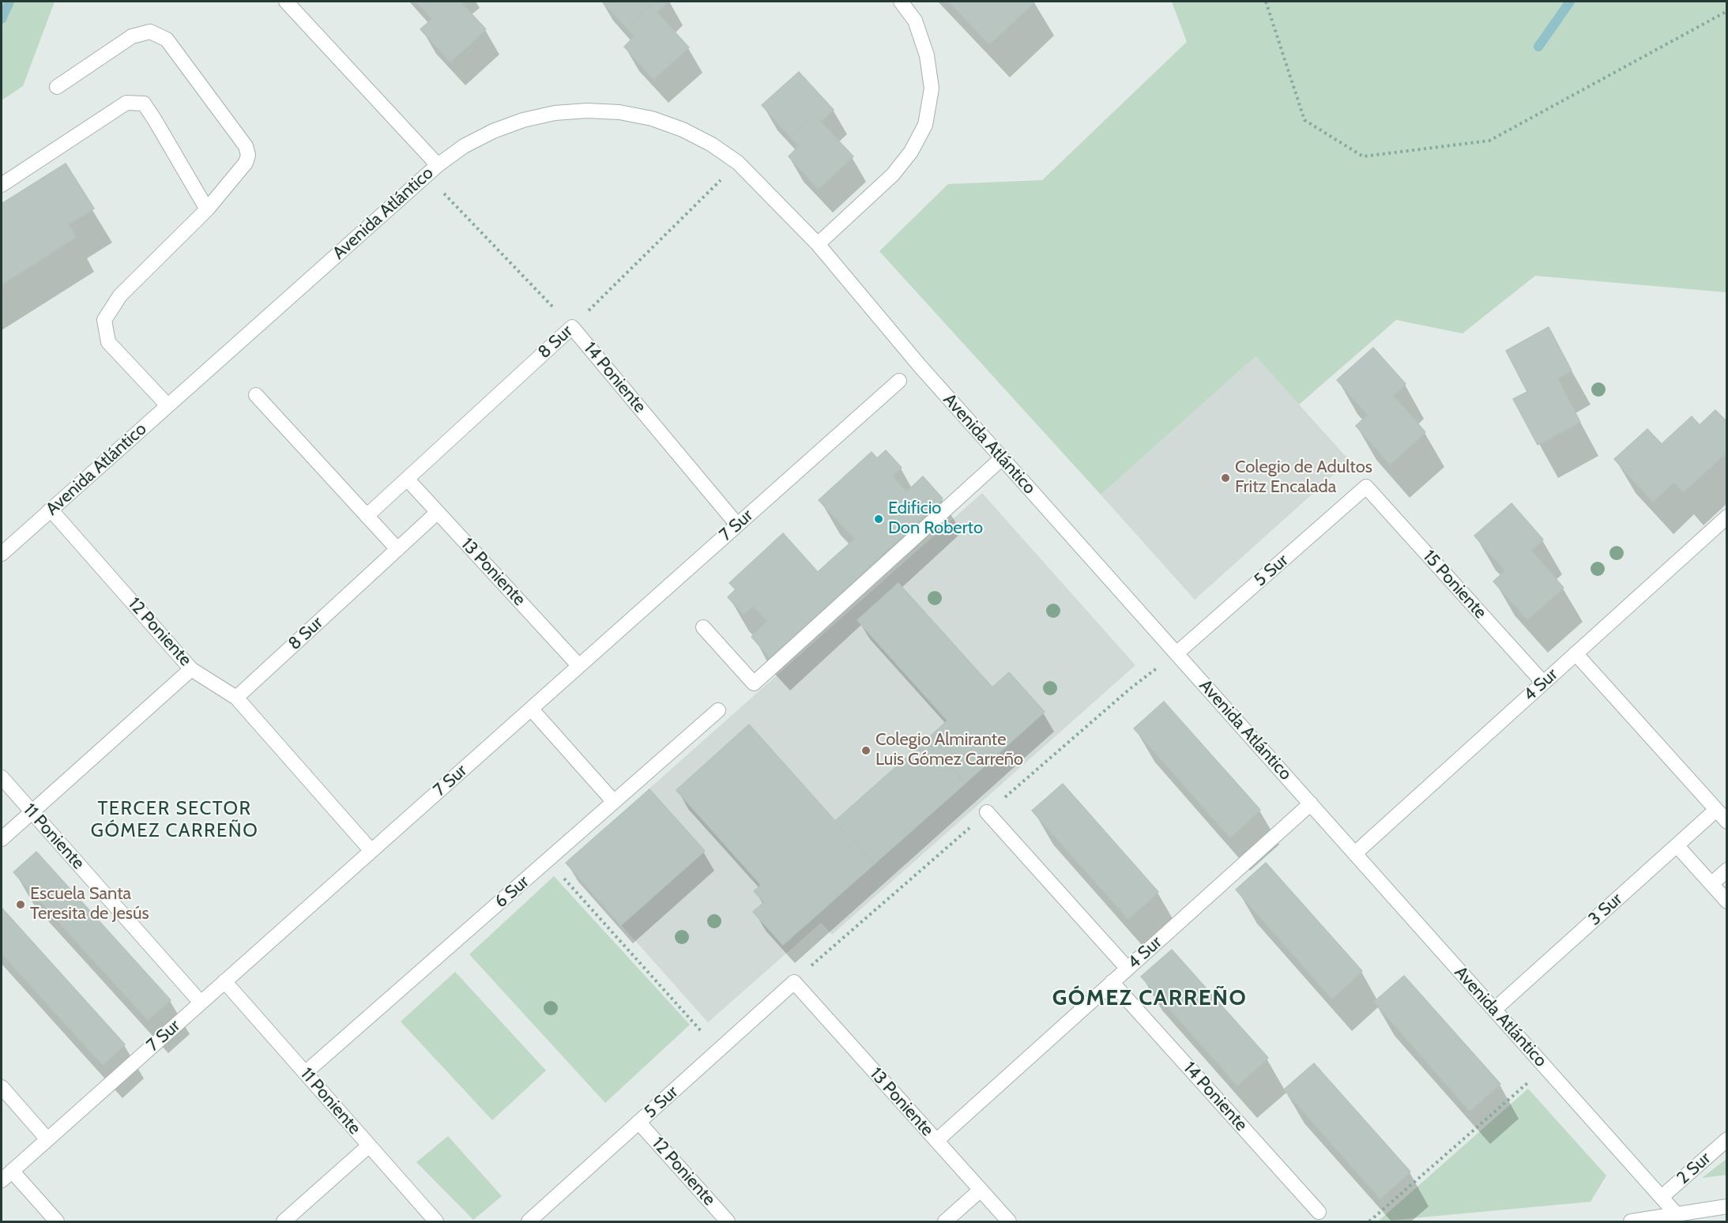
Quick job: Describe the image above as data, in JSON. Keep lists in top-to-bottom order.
{
  "streets": {
    "street": [
      "Avenida Atlántico",
      "8 Sur",
      "14 Poniente",
      "7 Sur",
      "5 Sur",
      "13 Poniente",
      "15 Poniente",
      "12 Poniente",
      "4 Sur",
      "11 Poniente",
      "6 Sur",
      "3 Sur",
      "2 Sur"
    ]
  },
  "crossings": [
    ["Avenida Atlántico", "8 Sur"],
    ["Avenida Atlántico", "14 Poniente"],
    ["Avenida Atlántico", "5 Sur"],
    ["Avenida Atlántico", "12 Poniente"],
    ["Avenida Atlántico", "4 Sur"],
    ["Avenida Atlántico", "3 Sur"],
    ["Avenida Atlántico", "2 Sur"],
    ["8 Sur", "14 Poniente"],
    ["8 Sur", "13 Poniente"],
    ["8 Sur", "12 Poniente"],
    ["14 Poniente", "7 Sur"],
    ["14 Poniente", "4 Sur"],
    ["7 Sur", "13 Poniente"],
    ["7 Sur", "12 Poniente"],
    ["7 Sur", "11 Poniente"],
    ["5 Sur", "13 Poniente"],
    ["5 Sur", "15 Poniente"],
    ["5 Sur", "12 Poniente"],
    ["13 Poniente", "4 Sur"],
    ["15 Poniente", "4 Sur"],
    ["11 Poniente", "6 Sur"]
  ],
  "districts": ["TERCER SECTOR GÓMEZ CARREÑO", "GÓMEZ CARREÑO"],
  "places": [
    "Colegio de Adultos Fritz Encalada",
    "Edificio Don Roberto",
    "Colegio Almirante Luis Gómez Carreño",
    "Escuela Santa Teresita de Jesús"
  ]
}
